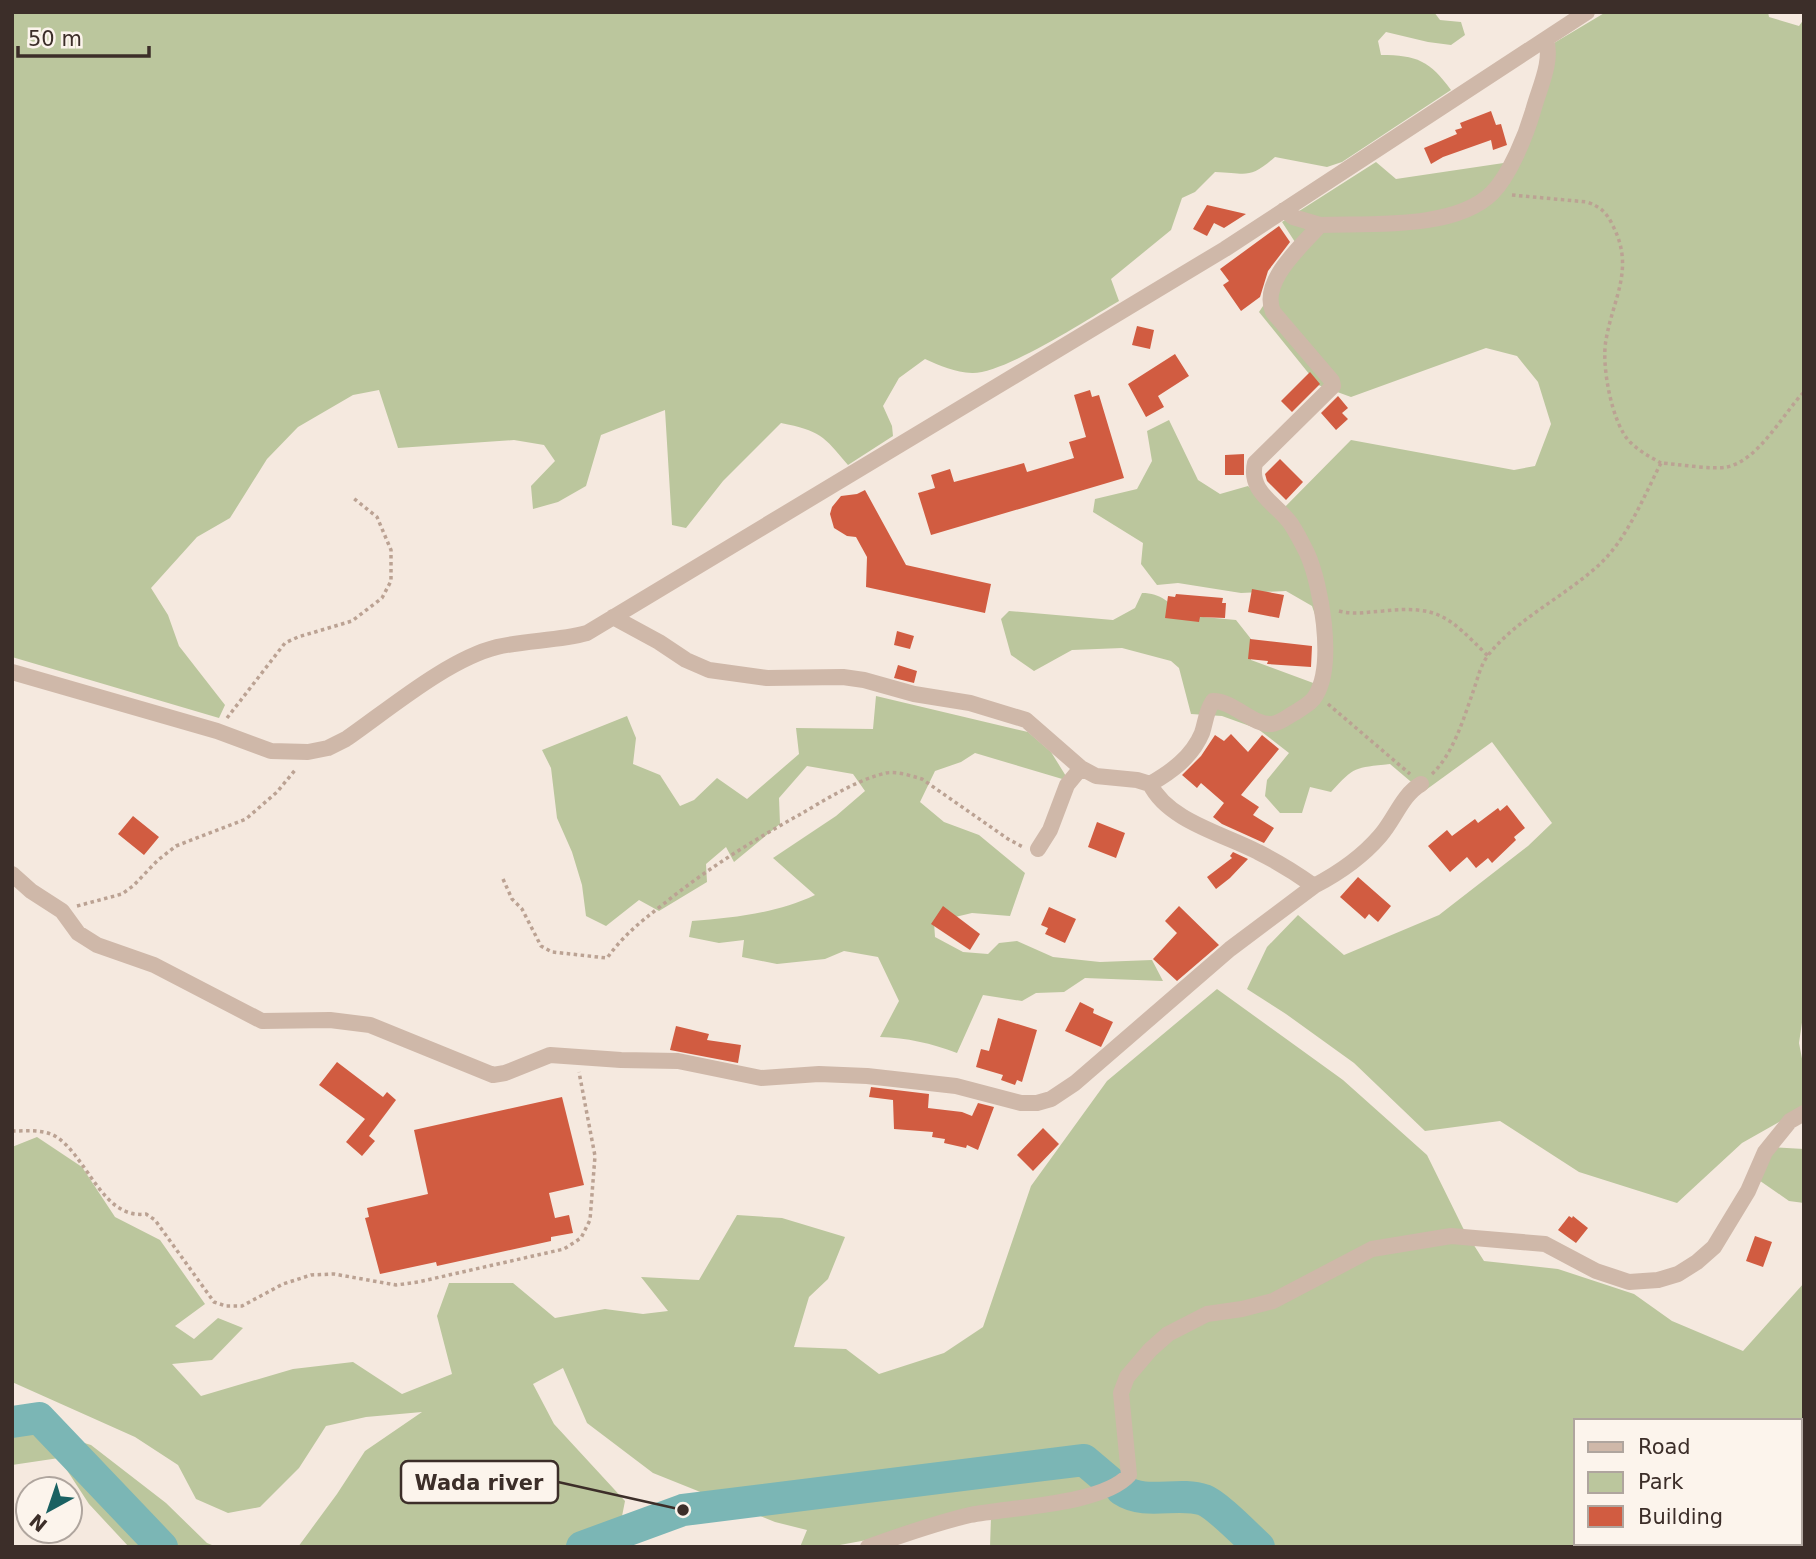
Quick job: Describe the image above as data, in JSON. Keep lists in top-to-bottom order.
{
  "places": ["Wada river"],
  "legend": ["Road", "Park", "Building"],
  "scale_bar": "50 m",
  "north": "bottom left"
}
